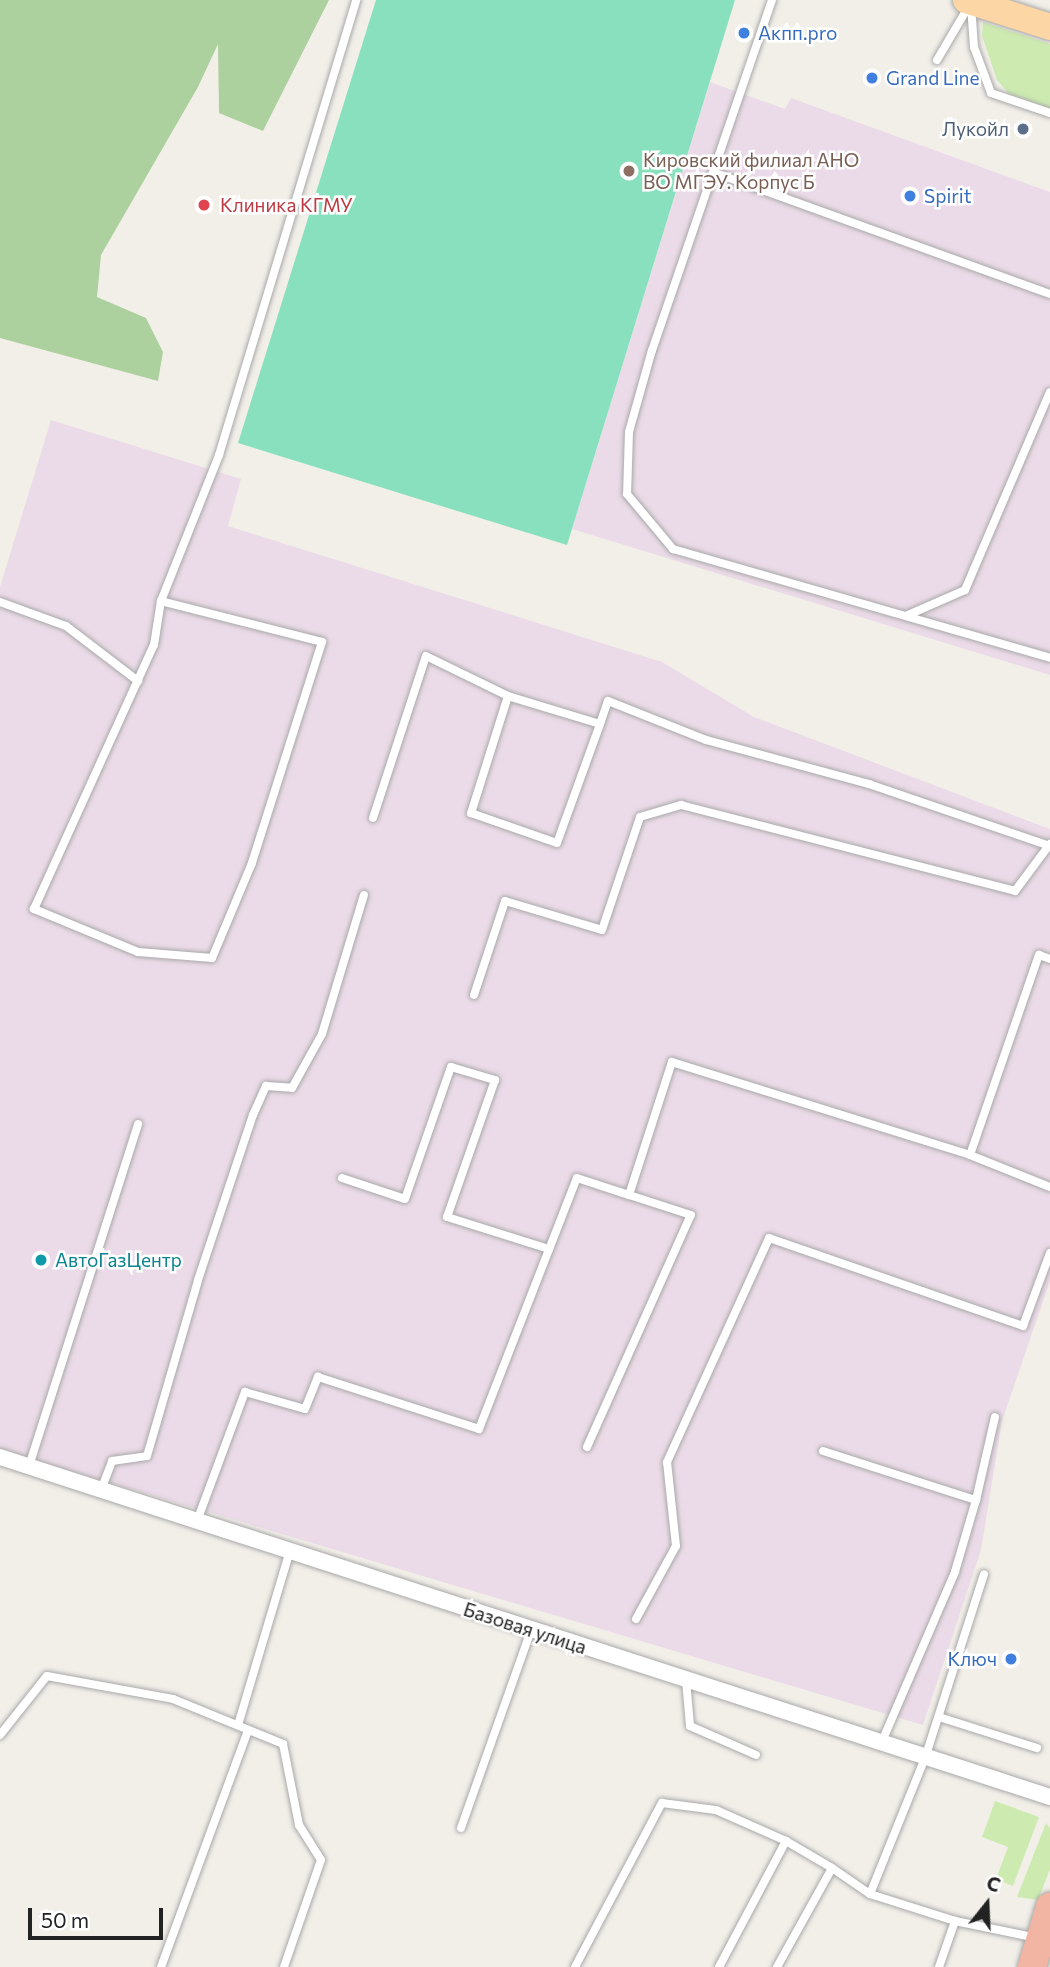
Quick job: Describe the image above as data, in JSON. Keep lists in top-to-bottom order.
{
  "streets": {
    "street": ["Базовая улица"]
  },
  "places": [
    "Акпп.pro",
    "Grand Line",
    "Лукойл",
    "Кировский филиал АНО ВО МГЭУ. Корпус Б",
    "Spirit",
    "Клиника КГМУ",
    "АвтоГазЦентр",
    "Ключ"
  ],
  "scale_bar": "50 m",
  "north": "top"
}
